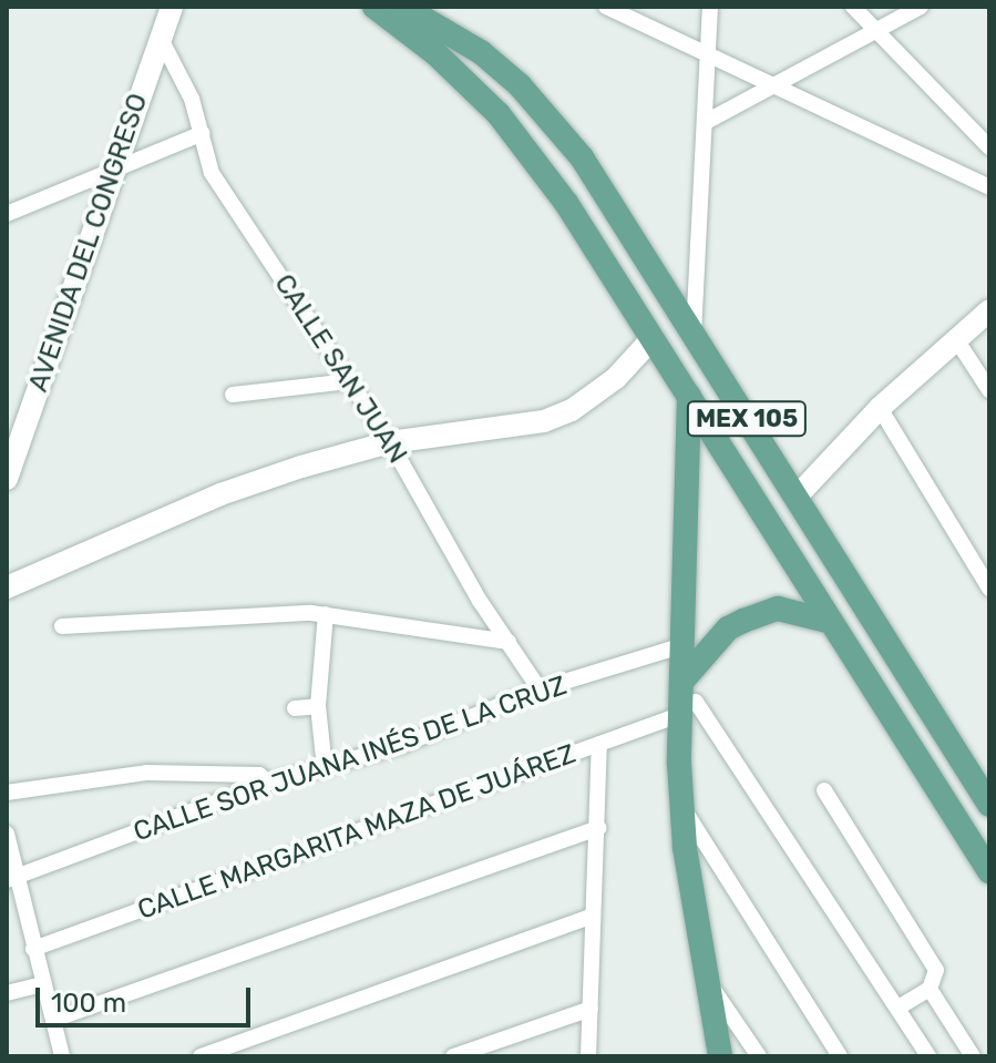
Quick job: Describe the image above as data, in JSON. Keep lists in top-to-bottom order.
{
  "streets": {
    "main road": ["MEX 105"],
    "street": [
      "AVENIDA DEL CONGRESO",
      "CALLE SAN JUAN",
      "CALLE SOR JUANA INÉS DE LA CRUZ",
      "CALLE MARGARITA MAZA DE JUÁREZ"
    ]
  },
  "crossings": [
    ["AVENIDA DEL CONGRESO", "CALLE SAN JUAN"],
    ["CALLE SAN JUAN", "CALLE SOR JUANA INÉS DE LA CRUZ"],
    ["MEX 105", "CALLE SOR JUANA INÉS DE LA CRUZ"],
    ["MEX 105", "CALLE MARGARITA MAZA DE JUÁREZ"]
  ],
  "scale_bar": "100 m"
}
